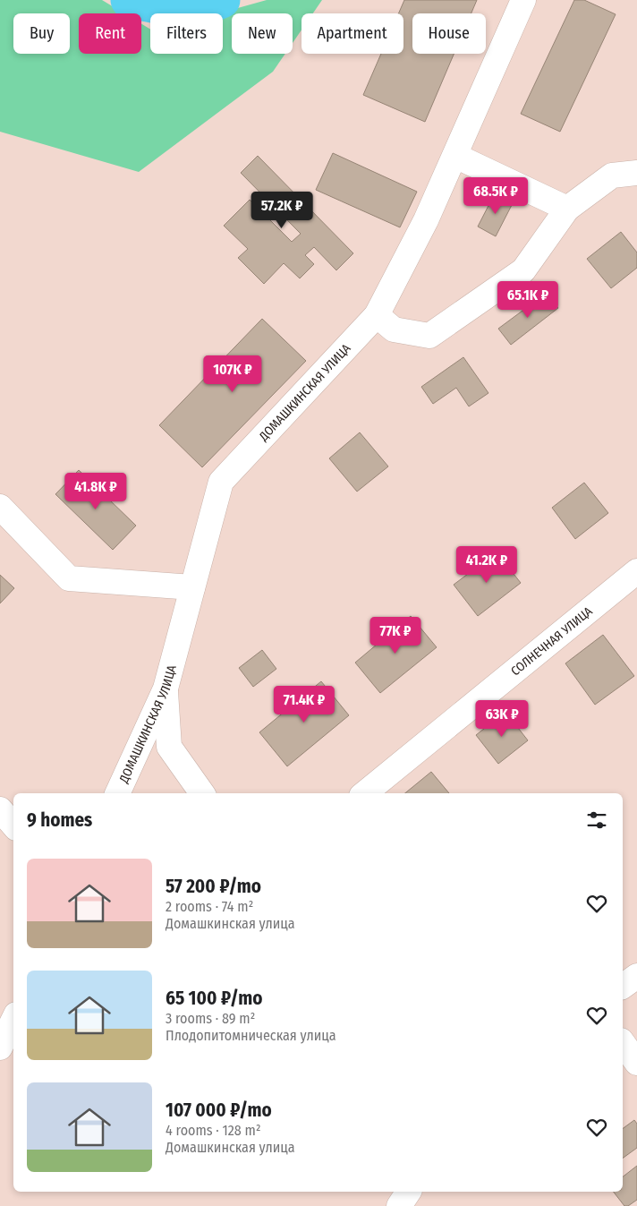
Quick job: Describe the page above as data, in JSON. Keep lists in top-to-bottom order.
{
  "streets": {
    "street": ["ДОМАШКИНСКАЯ УЛИЦА", "СОЛНЕЧНАЯ УЛИЦА"]
  },
  "page": {
    "chip": [
      "Buy",
      "Rent",
      "Filters",
      "New",
      "Apartment",
      "House"
    ],
    "price": [
      "68.5K ₽",
      "57.2K ₽",
      "65.1K ₽",
      "107K ₽",
      "41.8K ₽",
      "41.2K ₽",
      "77K ₽",
      "71.4K ₽",
      "63K ₽"
    ],
    "heading": "9 homes",
    "list": [
      {
        "name": "57 200 ₽/mo",
        "note": "2 rooms · 74 m² · Домашкинская улица"
      },
      {
        "name": "65 100 ₽/mo",
        "note": "3 rooms · 89 m² · Плодопитомническая улица"
      },
      {
        "name": "107 000 ₽/mo",
        "note": "4 rooms · 128 m² · Домашкинская улица"
      }
    ]
  }
}
